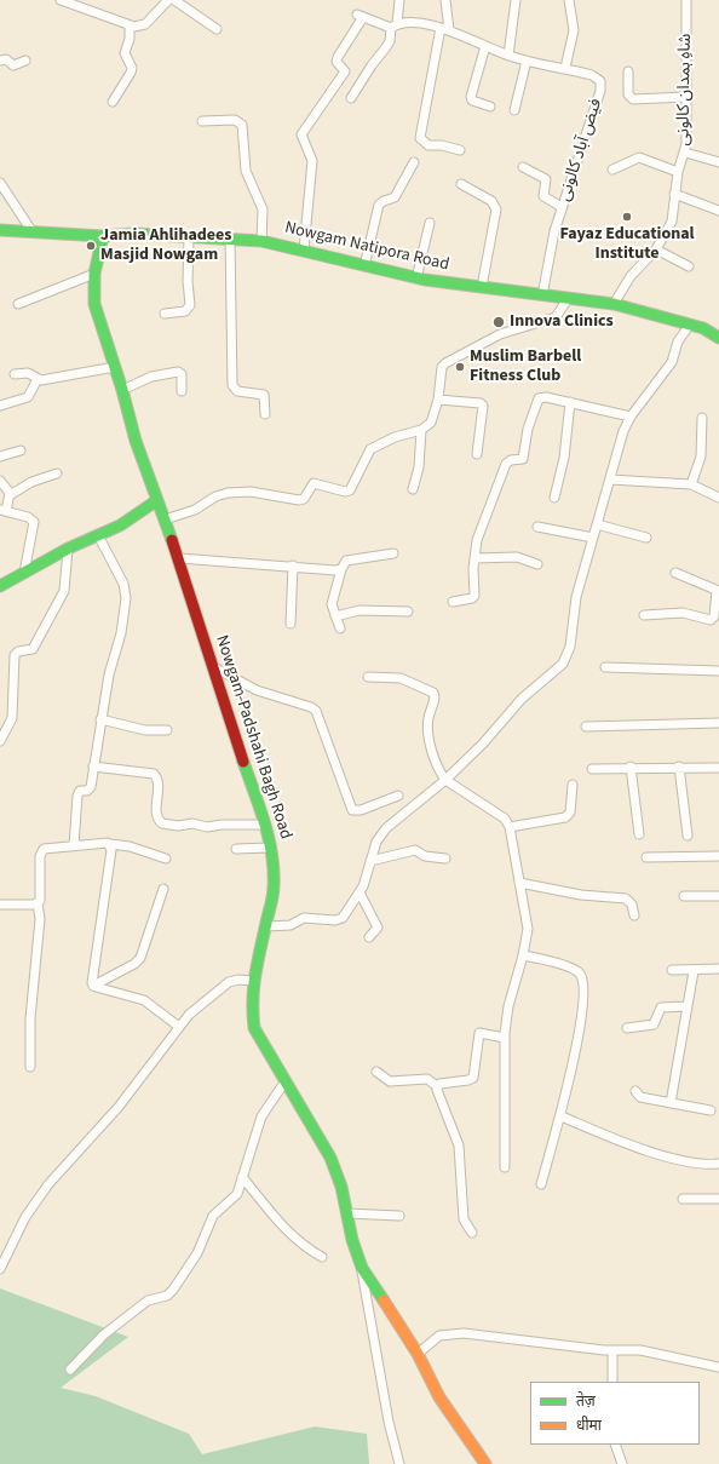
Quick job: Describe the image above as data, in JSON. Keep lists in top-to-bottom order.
{
  "streets": {
    "main road": ["Nowgam Natipora Road", "Nowgam-Padshahi Bagh Road"],
    "street": ["شاہِ ہمدان کالونی", "فیض آباد کالونی"]
  },
  "crossings": [
    ["شاہِ ہمدان کالونی", "Nowgam Natipora Road"],
    ["فیض آباد کالونی", "Nowgam Natipora Road"],
    ["Nowgam Natipora Road", "Nowgam-Padshahi Bagh Road"]
  ],
  "places": [
    "Fayaz Educational Institute",
    "Jamia Ahlihadees Masjid Nowgam",
    "Innova Clinics",
    "Muslim Barbell Fitness Club"
  ],
  "legend": ["तेज़", "धीमा"]
}
